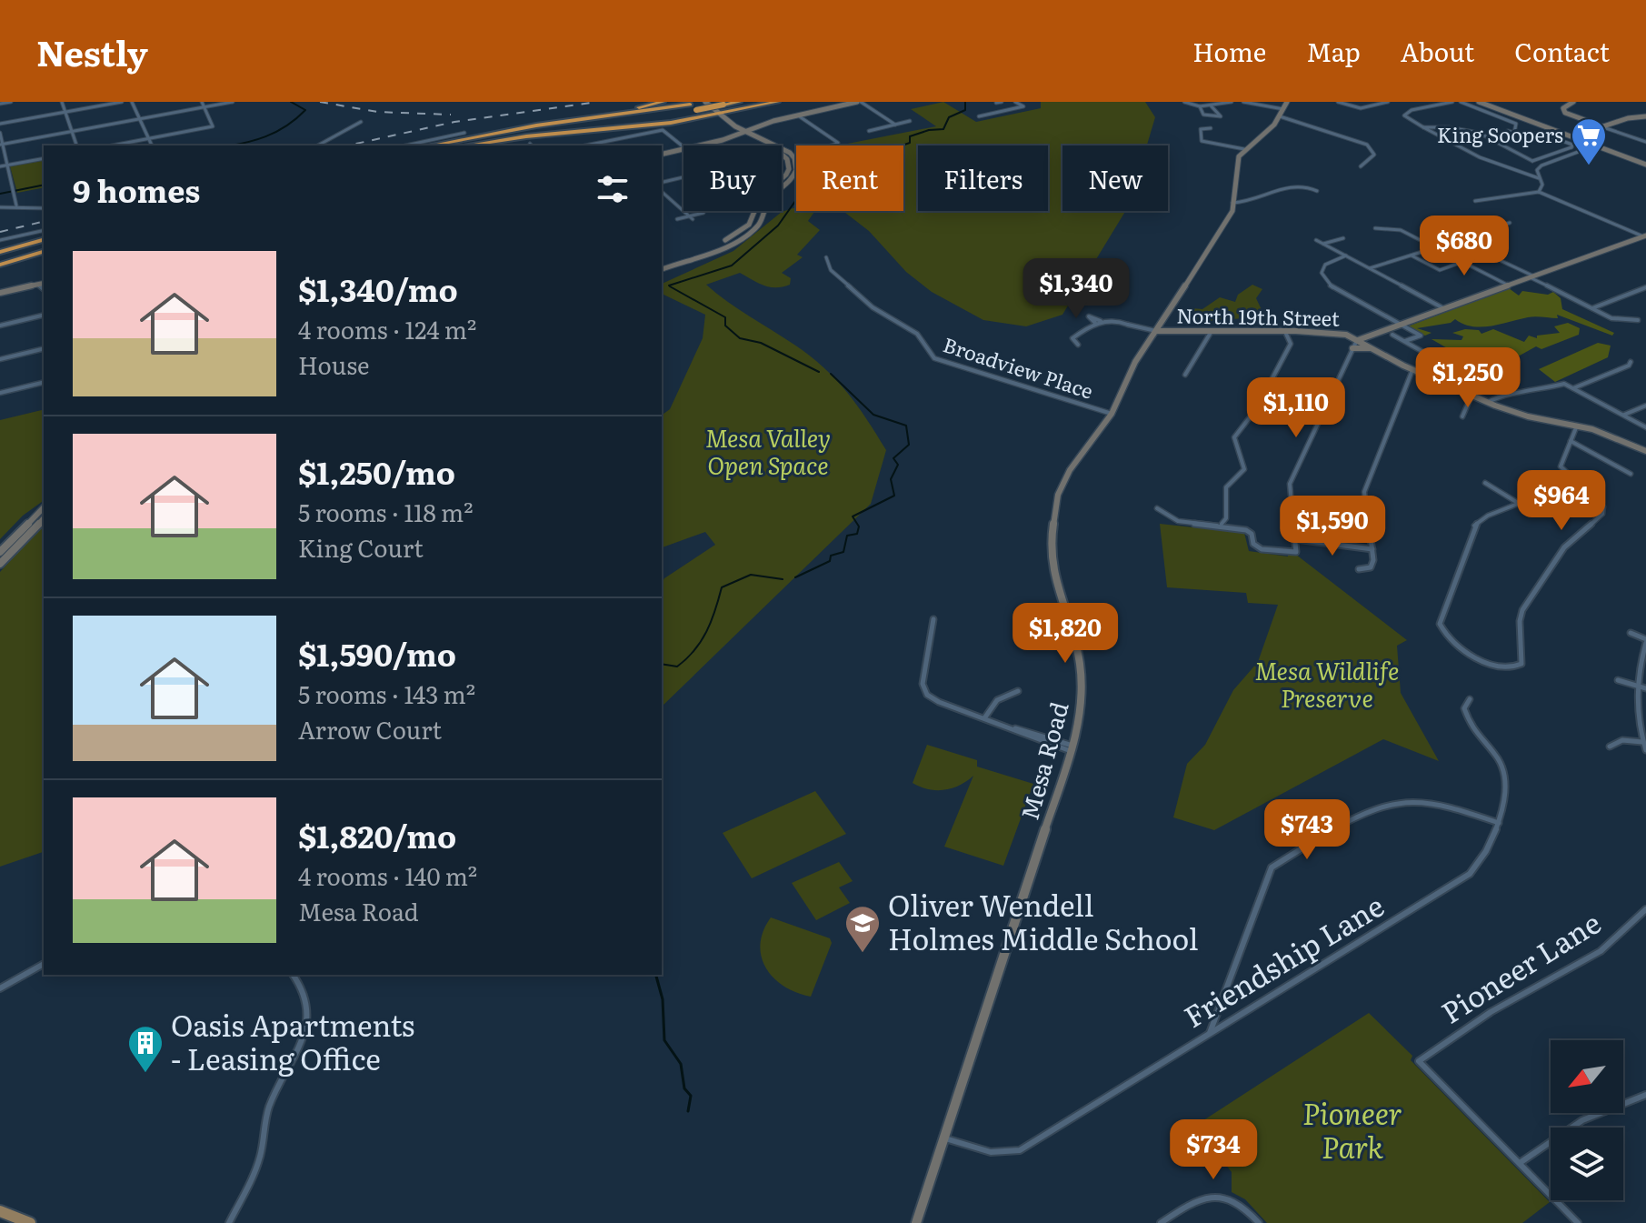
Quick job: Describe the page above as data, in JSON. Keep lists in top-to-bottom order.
{
  "streets": {
    "main road": ["North 19th Street", "Mesa Road"],
    "street": ["Broadview Place", "Friendship Lane", "Pioneer Lane"]
  },
  "crossings": [
    ["North 19th Street", "Mesa Road"],
    ["Broadview Place", "Mesa Road"],
    ["Mesa Road", "Friendship Lane"]
  ],
  "parks": ["Mesa Valley Open Space", "Mesa Wildlife Preserve", "Pioneer Park"],
  "places": {
    "supermarket": ["King Soopers"],
    "school or university": ["Oliver Wendell Holmes Middle School"],
    "building": ["Oasis Apartments - Leasing Office"]
  },
  "north": "bottom left",
  "page": {
    "header": "Nestly",
    "nav": [
      "Home",
      "Map",
      "About",
      "Contact"
    ],
    "chip": [
      "Buy",
      "Rent",
      "Filters",
      "New"
    ],
    "heading": "9 homes",
    "price": [
      "$680",
      "$1,340",
      "$1,250",
      "$1,110",
      "$964",
      "$1,590",
      "$1,820",
      "$743",
      "$734"
    ],
    "list": [
      {
        "name": "$1,340/mo",
        "note": "4 rooms · 124 m² · House"
      },
      {
        "name": "$1,250/mo",
        "note": "5 rooms · 118 m² · King Court"
      },
      {
        "name": "$1,590/mo",
        "note": "5 rooms · 143 m² · Arrow Court"
      },
      {
        "name": "$1,820/mo",
        "note": "4 rooms · 140 m² · Mesa Road"
      }
    ]
  }
}
